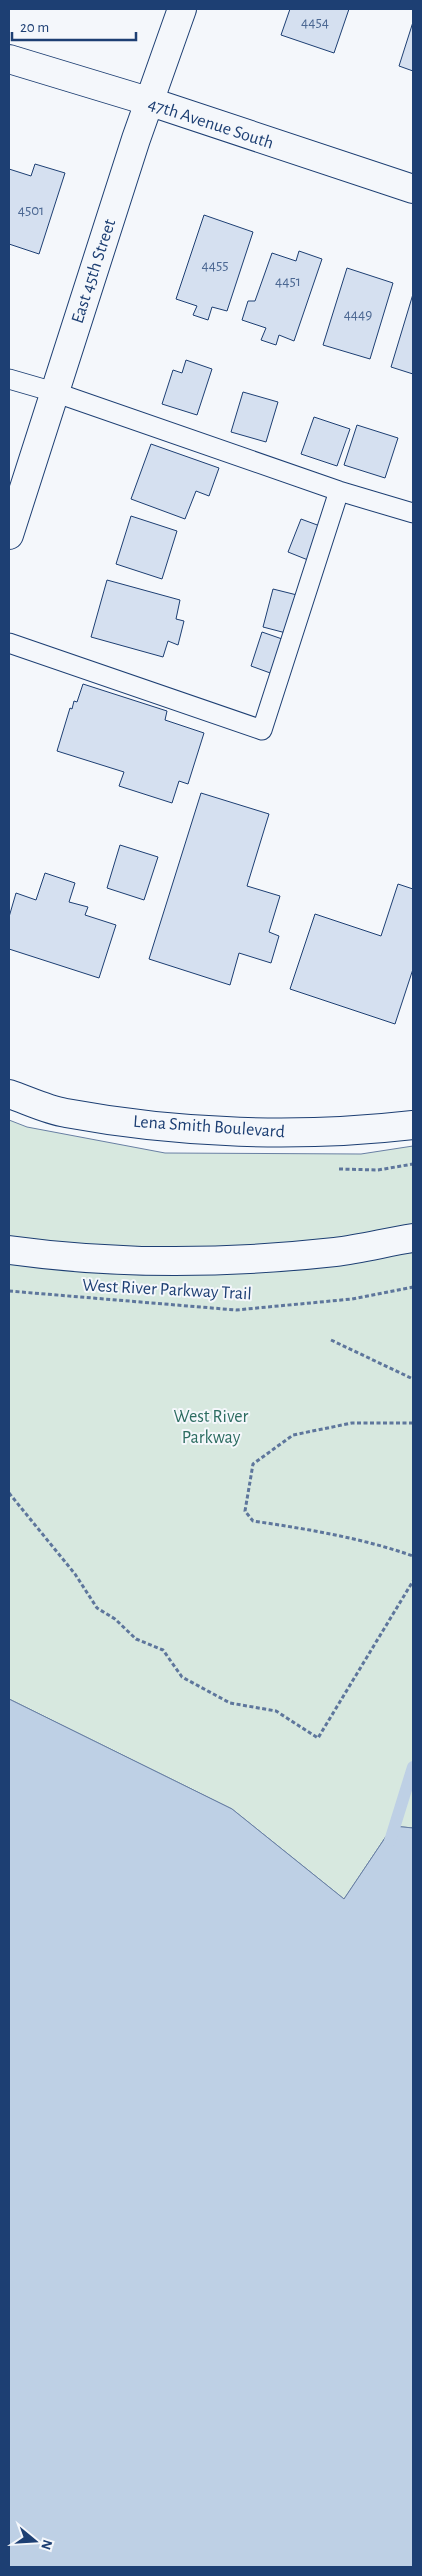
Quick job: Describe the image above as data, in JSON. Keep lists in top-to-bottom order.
{
  "streets": {
    "street": ["47th Avenue South", "East 45th Street", "Lena Smith Boulevard"],
    "path": ["West River Parkway Trail"]
  },
  "crossings": [
    ["47th Avenue South", "East 45th Street"]
  ],
  "parks": ["West River Parkway"],
  "house_numbers": [
    "4454",
    "4501",
    "4455",
    "4451",
    "4449"
  ],
  "scale_bar": "20 m",
  "north": "right"
}
